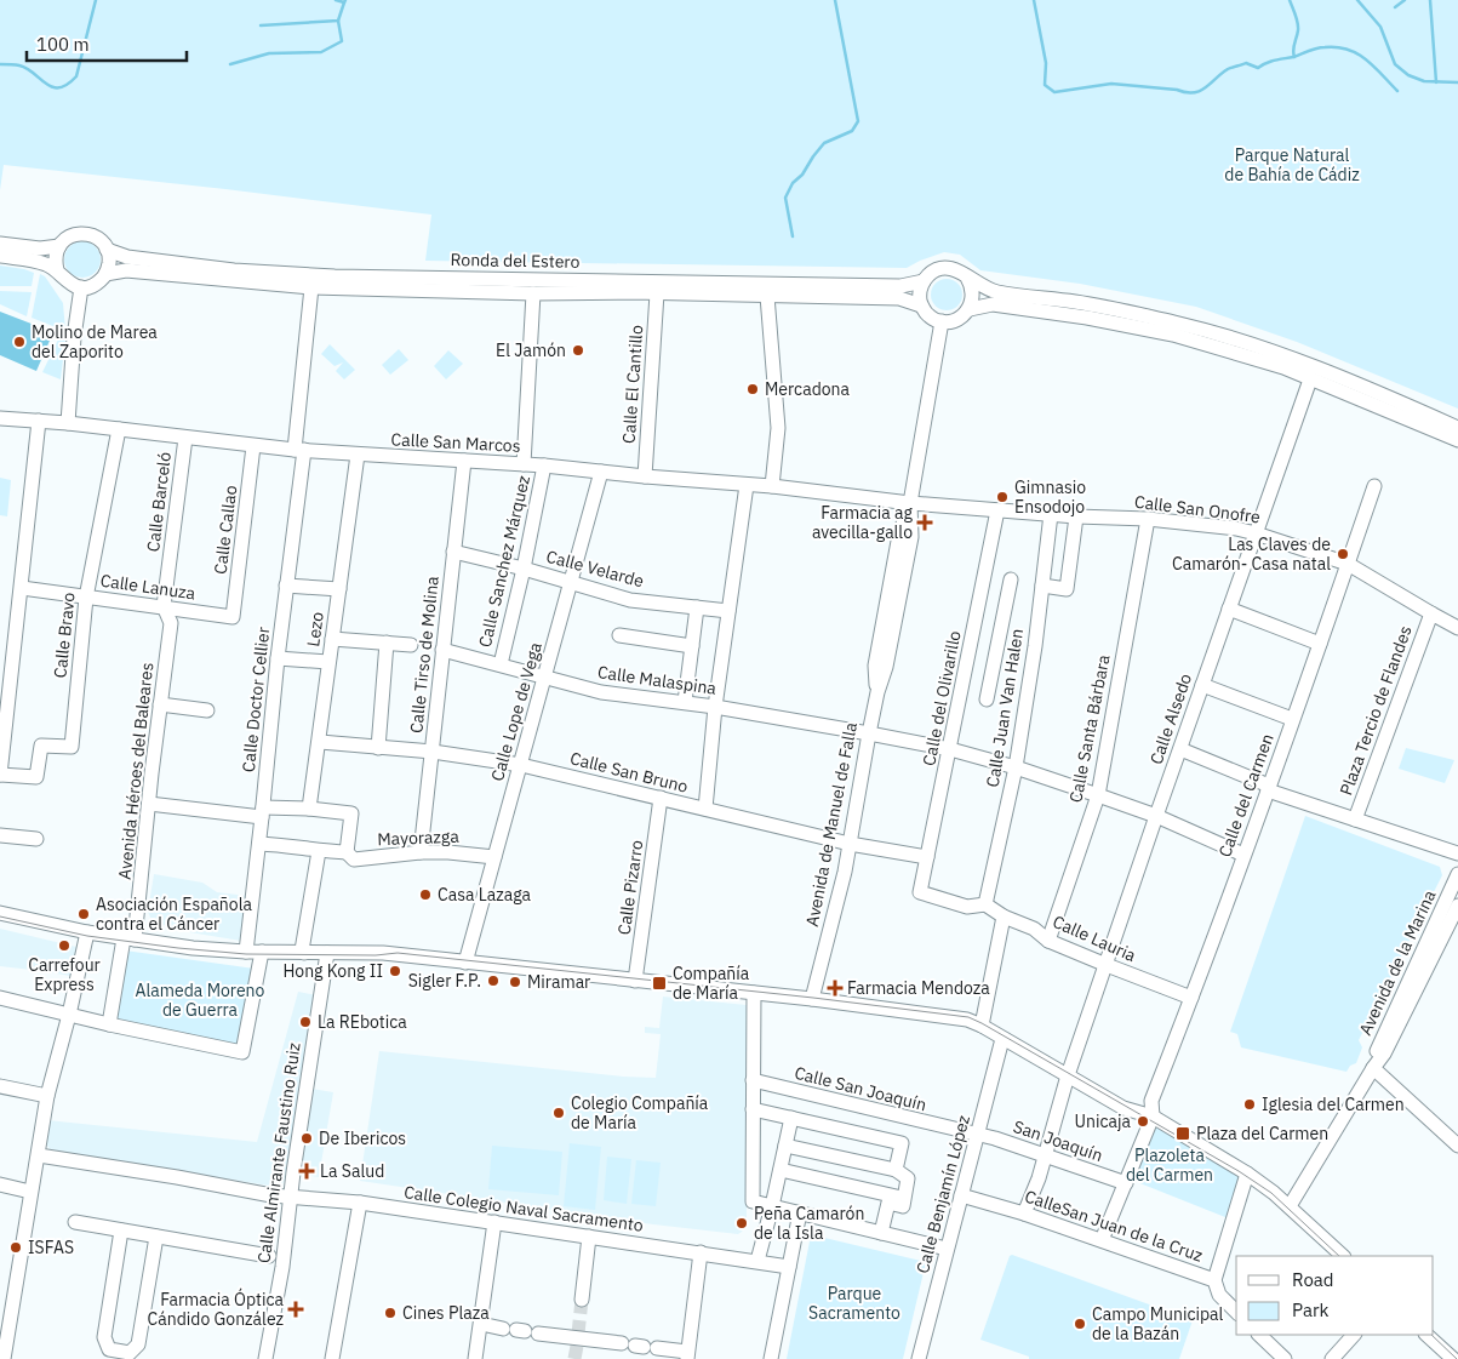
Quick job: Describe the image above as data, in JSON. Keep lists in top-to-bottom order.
{
  "streets": {
    "street": [
      "Ronda del Estero",
      "Calle El Cantillo",
      "Calle San Marcos",
      "Calle Barceló",
      "Calle San Onofre",
      "Calle Callao",
      "Calle Sanchez Márquez",
      "Calle Velarde",
      "Calle Lanuza",
      "Lezo",
      "Calle Bravo",
      "Calle Tirso de Molina",
      "Calle Malaspina",
      "Calle del Olivarillo",
      "Calle Doctor Cellier",
      "Calle Juan Van Halen",
      "Plaza Tercio de Flandes",
      "Calle Lope de Vega",
      "Calle Alsedo",
      "Calle Santa Bárbara",
      "Avenida Héroes del Baleares",
      "Calle San Bruno",
      "Calle del Carmen",
      "Avenida de Manuel de Falla",
      "Mayorazga",
      "Calle Pizarro",
      "Calle Lauria",
      "Avenida de la Marina",
      "Calle San Joaquín",
      "San Joaquín",
      "Calle Almirante Faustino Ruiz",
      "Calle Benjamín López",
      "Calle Colegio Naval Sacramento",
      "CalleSan Juan de la Cruz"
    ]
  },
  "crossings": [
    ["Ronda del Estero", "Calle El Cantillo"],
    ["Ronda del Estero", "Calle Doctor Cellier"],
    ["Ronda del Estero", "Avenida de Manuel de Falla"],
    ["Calle El Cantillo", "Calle San Marcos"],
    ["Calle San Marcos", "Calle Barceló"],
    ["Calle San Marcos", "Calle San Onofre"],
    ["Calle San Marcos", "Calle Callao"],
    ["Calle San Marcos", "Calle Sanchez Márquez"],
    ["Calle San Marcos", "Lezo"],
    ["Calle San Marcos", "Calle Bravo"],
    ["Calle San Marcos", "Calle Tirso de Molina"],
    ["Calle San Marcos", "Calle Doctor Cellier"],
    ["Calle San Marcos", "Calle Lope de Vega"],
    ["Calle San Marcos", "Avenida de Manuel de Falla"],
    ["Calle Barceló", "Calle Lanuza"],
    ["Calle Barceló", "Avenida Héroes del Baleares"],
    ["Calle San Onofre", "Calle del Olivarillo"],
    ["Calle San Onofre", "Calle Juan Van Halen"],
    ["Calle San Onofre", "Plaza Tercio de Flandes"],
    ["Calle San Onofre", "Calle Alsedo"],
    ["Calle San Onofre", "Calle Santa Bárbara"],
    ["Calle San Onofre", "Calle del Carmen"],
    ["Calle San Onofre", "Avenida de Manuel de Falla"],
    ["Calle Callao", "Calle Lanuza"],
    ["Calle Sanchez Márquez", "Calle Velarde"],
    ["Calle Sanchez Márquez", "Calle Malaspina"],
    ["Calle Velarde", "Calle Tirso de Molina"],
    ["Calle Velarde", "Calle Lope de Vega"],
    ["Calle Lanuza", "Calle Bravo"],
    ["Calle Lanuza", "Avenida Héroes del Baleares"],
    ["Lezo", "Calle San Bruno"],
    ["Calle Tirso de Molina", "Calle Malaspina"],
    ["Calle Tirso de Molina", "Calle San Bruno"],
    ["Calle Tirso de Molina", "Mayorazga"],
    ["Calle Malaspina", "Calle del Olivarillo"],
    ["Calle Malaspina", "Calle Juan Van Halen"],
    ["Calle Malaspina", "Calle Lope de Vega"],
    ["Calle Malaspina", "Calle Alsedo"],
    ["Calle Malaspina", "Calle Santa Bárbara"],
    ["Calle Malaspina", "Calle del Carmen"],
    ["Calle Malaspina", "Avenida de Manuel de Falla"],
    ["Calle del Olivarillo", "Calle Juan Van Halen"],
    ["Calle del Olivarillo", "Calle San Bruno"],
    ["Calle del Olivarillo", "Calle Lauria"],
    ["Calle Doctor Cellier", "Mayorazga"],
    ["Calle Juan Van Halen", "Calle Lauria"],
    ["Calle Lope de Vega", "Calle San Bruno"],
    ["Calle Lope de Vega", "Mayorazga"],
    ["Calle Alsedo", "Calle Lauria"],
    ["Calle Alsedo", "San Joaquín"],
    ["Calle Alsedo", "CalleSan Juan de la Cruz"],
    ["Calle Santa Bárbara", "Calle Lauria"],
    ["Calle San Bruno", "Avenida de Manuel de Falla"],
    ["Calle San Bruno", "Calle Pizarro"],
    ["Calle del Carmen", "Calle Lauria"],
    ["Calle del Carmen", "San Joaquín"],
    ["Calle del Carmen", "CalleSan Juan de la Cruz"],
    ["Calle San Joaquín", "San Joaquín"],
    ["Calle San Joaquín", "Calle Benjamín López"],
    ["San Joaquín", "Calle Benjamín López"],
    ["Calle Almirante Faustino Ruiz", "Calle Colegio Naval Sacramento"],
    ["Calle Benjamín López", "CalleSan Juan de la Cruz"]
  ],
  "parks": [
    "Parque Natural de Bahía de Cádiz",
    "Alameda Moreno de Guerra",
    "Plazoleta del Carmen",
    "Parque Sacramento"
  ],
  "places": {
    "other": [
      "Molino de Marea del Zaporito",
      "El Jamón",
      "Mercadona",
      "Gimnasio Ensodojo",
      "Las Claves de Camarón- Casa natal",
      "Casa Lazaga",
      "Asociación Española contra el Cáncer",
      "Carrefour Express",
      "Hong Kong II",
      "Sigler F.P.",
      "Miramar",
      "La REbotica",
      "Iglesia del Carmen",
      "Colegio Compañía de María",
      "Unicaja",
      "De Ibericos",
      "Peña Camarón de la Isla",
      "ISFAS",
      "Cines Plaza",
      "Campo Municipal de la Bazán"
    ],
    "health": [
      "Farmacia ag avecilla-gallo",
      "Farmacia Mendoza",
      "La Salud",
      "Farmacia Óptica Cándido González"
    ],
    "transit": ["Compañía de María", "Plaza del Carmen"]
  },
  "legend": ["Road", "Park"],
  "scale_bar": "100 m"
}
